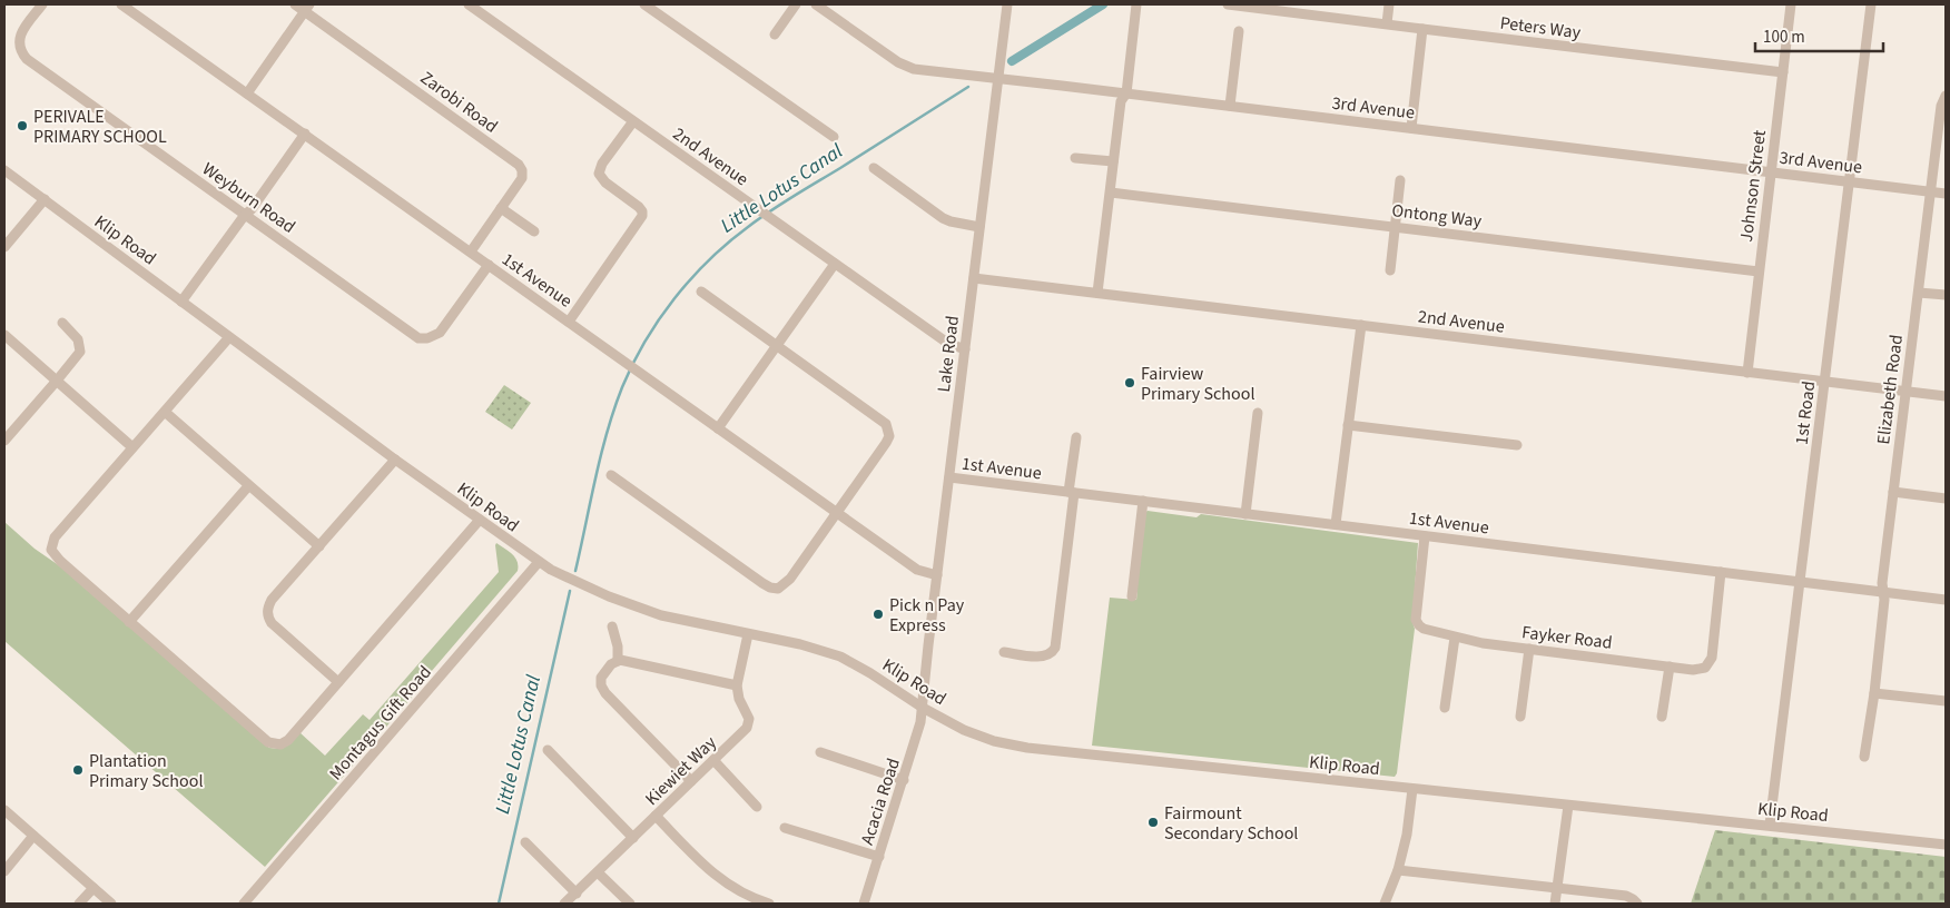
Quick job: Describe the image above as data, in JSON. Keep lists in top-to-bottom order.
{
  "streets": {
    "street": [
      "Peters Way",
      "Zarobi Road",
      "3rd Avenue",
      "2nd Avenue",
      "Johnson Street",
      "Weyburn Road",
      "Ontong Way",
      "Klip Road",
      "1st Avenue",
      "Lake Road",
      "Elizabeth Road",
      "1st Road",
      "Fayker Road",
      "Montagus Gift Road",
      "Kiewiet Way",
      "Acacia Road"
    ]
  },
  "crossings": [
    ["Peters Way", "Johnson Street"],
    ["Zarobi Road", "1st Avenue"],
    ["3rd Avenue", "Johnson Street"],
    ["3rd Avenue", "Lake Road"],
    ["3rd Avenue", "Elizabeth Road"],
    ["3rd Avenue", "1st Road"],
    ["2nd Avenue", "Johnson Street"],
    ["2nd Avenue", "Lake Road"],
    ["2nd Avenue", "Elizabeth Road"],
    ["2nd Avenue", "1st Road"],
    ["Johnson Street", "Ontong Way"],
    ["Weyburn Road", "1st Avenue"],
    ["Klip Road", "Lake Road"],
    ["Klip Road", "1st Road"],
    ["Klip Road", "Montagus Gift Road"],
    ["Klip Road", "Acacia Road"],
    ["1st Avenue", "Lake Road"],
    ["1st Avenue", "Elizabeth Road"],
    ["1st Avenue", "1st Road"],
    ["1st Avenue", "Fayker Road"],
    ["Lake Road", "Acacia Road"]
  ],
  "water": ["Little Lotus Canal"],
  "places": [
    "PERIVALE PRIMARY SCHOOL",
    "Fairview Primary School",
    "Pick n Pay Express",
    "Plantation Primary School",
    "Fairmount Secondary School"
  ],
  "scale_bar": "100 m"
}
